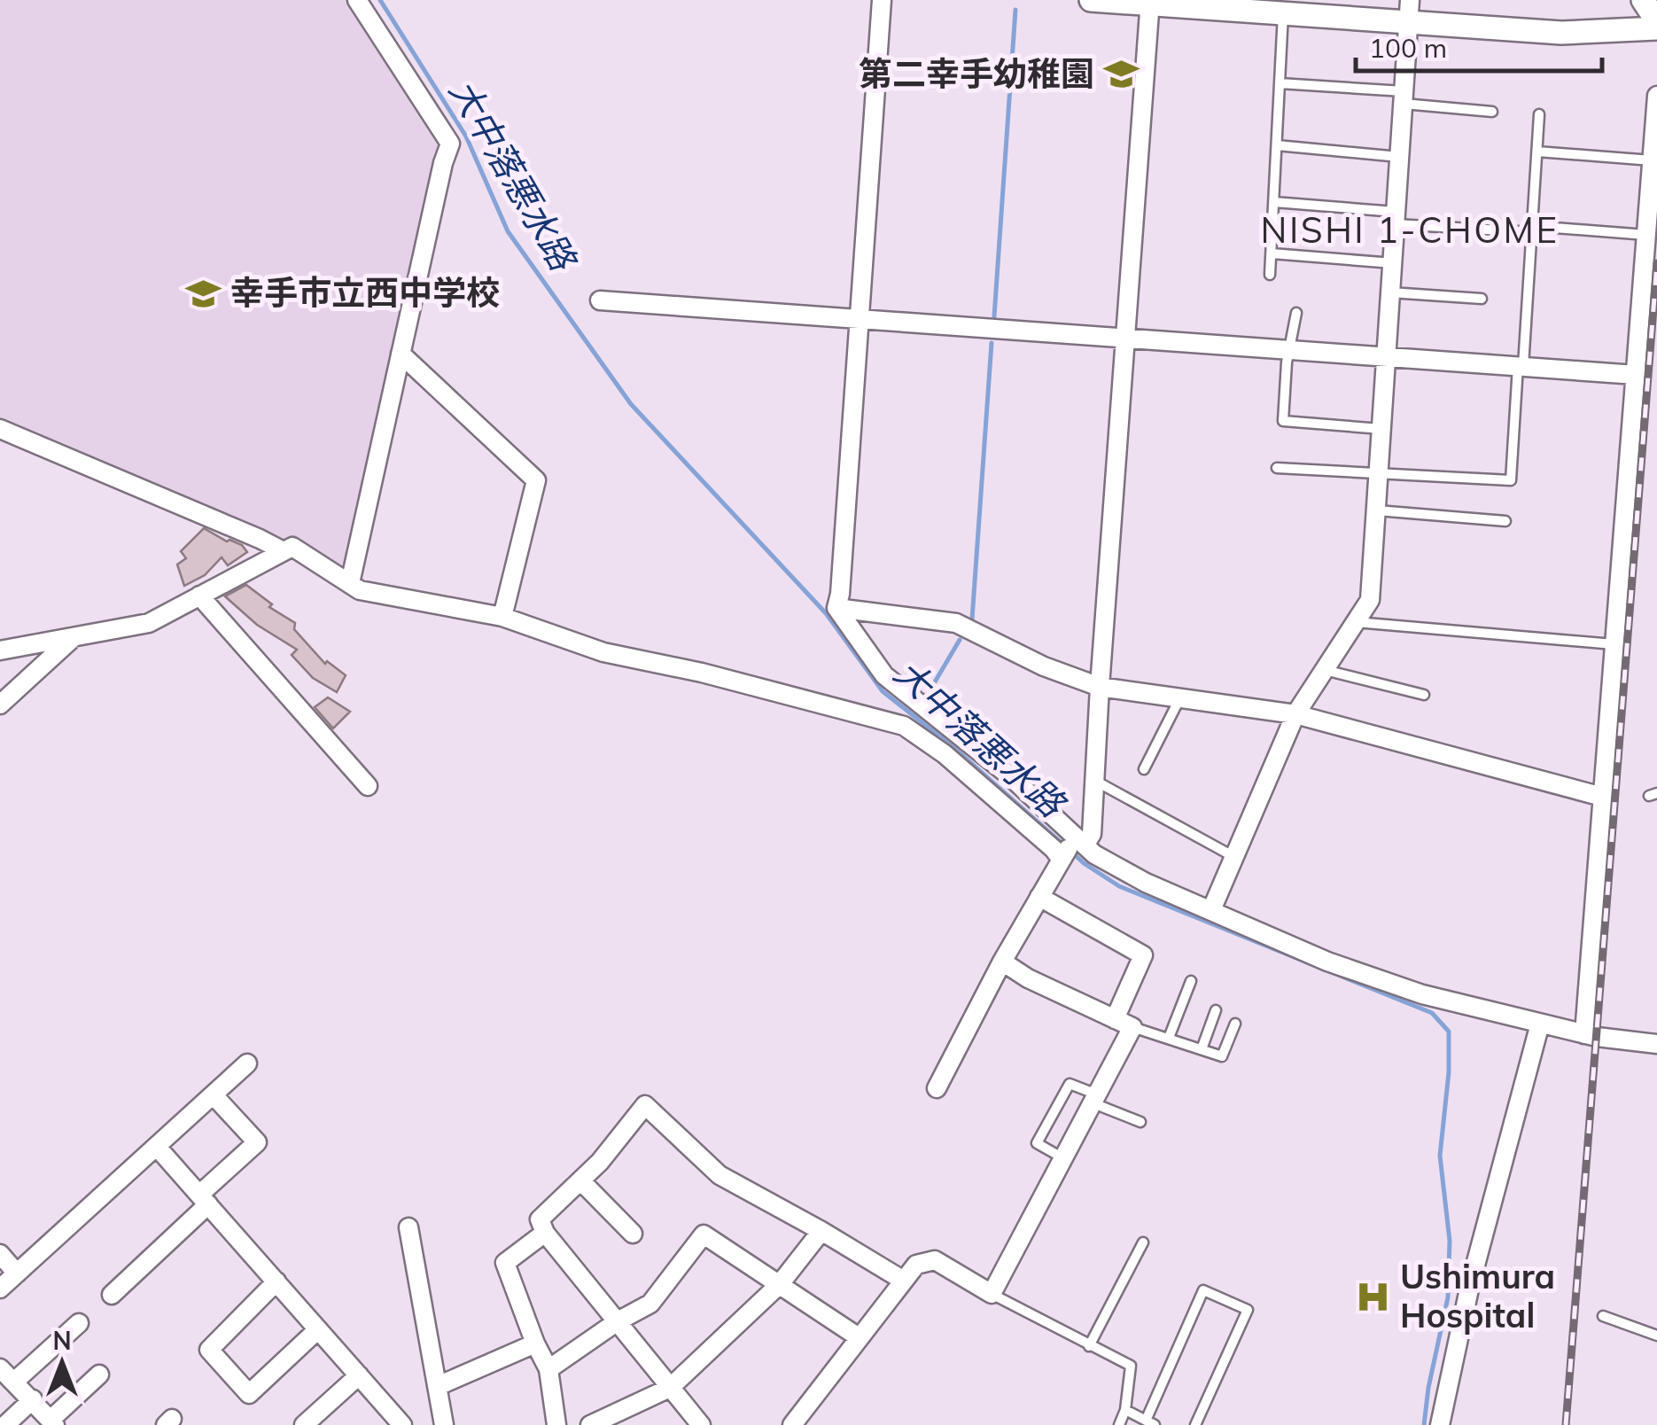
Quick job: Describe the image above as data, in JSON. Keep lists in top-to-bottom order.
{
  "districts": ["NISHI 1-CHOME"],
  "water": ["大中落悪水路"],
  "places": {
    "school or university": ["第二幸手幼稚園", "幸手市立西中学校"],
    "hospital": ["Ushimura Hospital"]
  },
  "scale_bar": "100 m",
  "north": "top"
}
